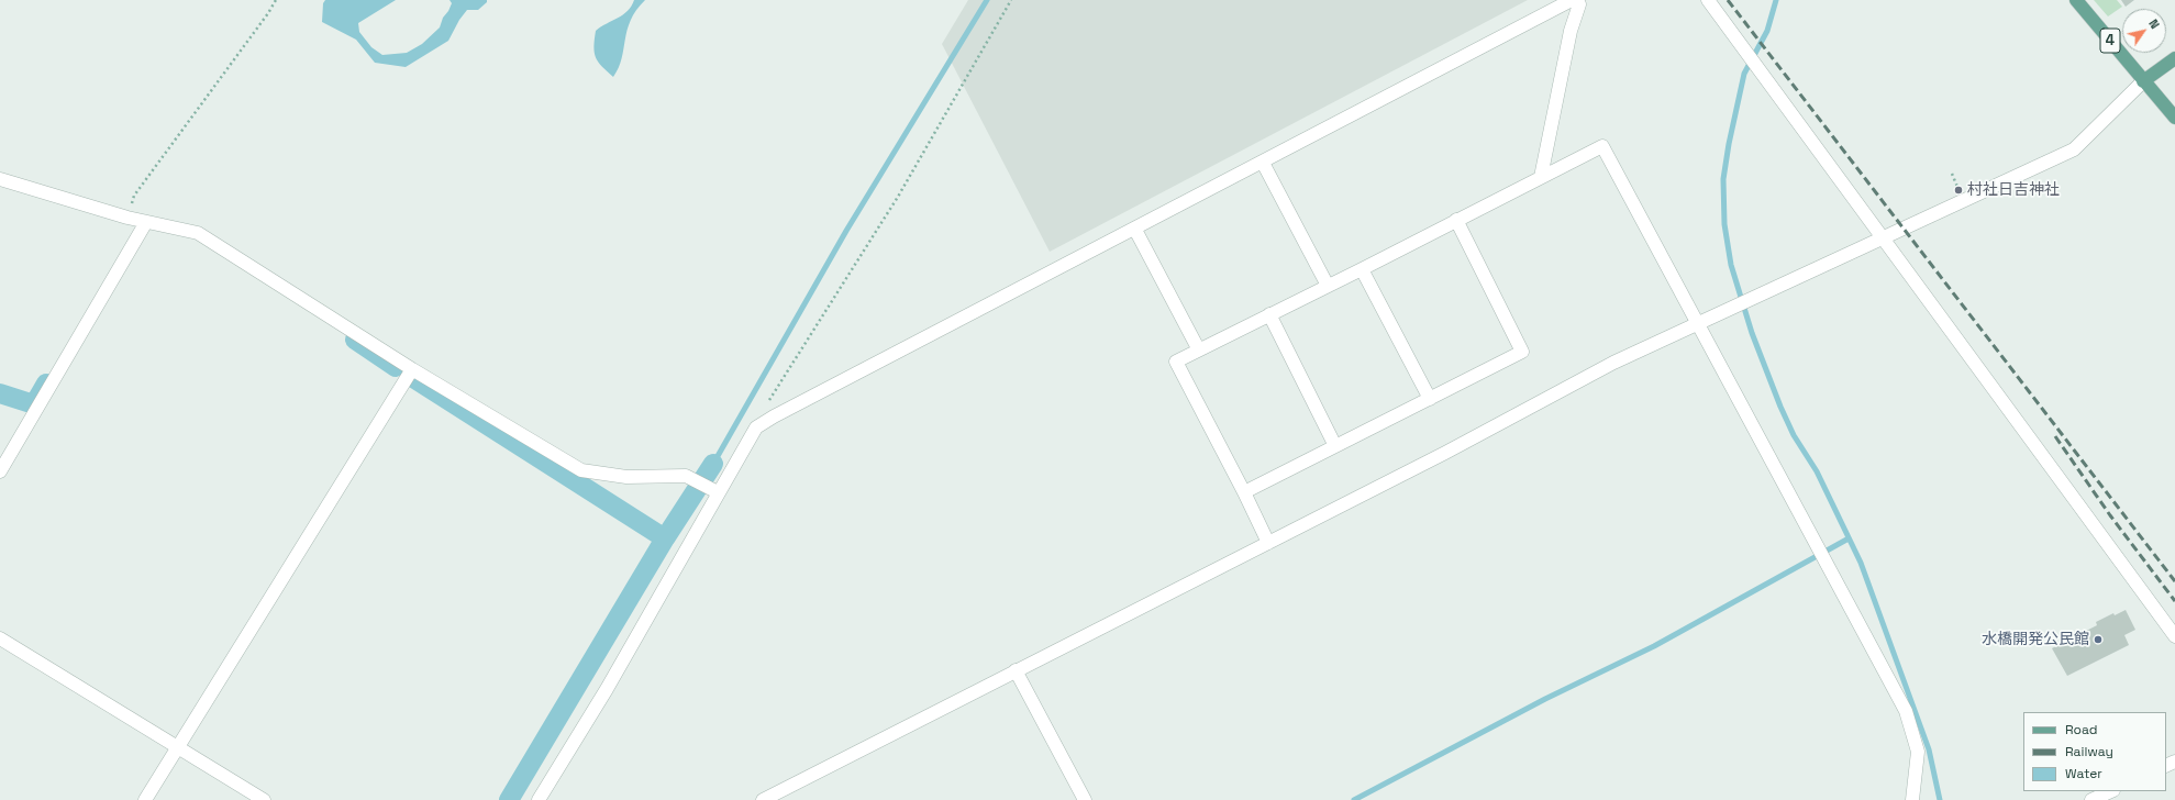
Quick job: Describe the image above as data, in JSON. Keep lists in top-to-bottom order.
{
  "streets": {
    "main road": ["4"]
  },
  "places": ["村社日吉神社", "水橋開発公民館"],
  "legend": ["Road", "Railway", "Water"],
  "north": "top right"
}
